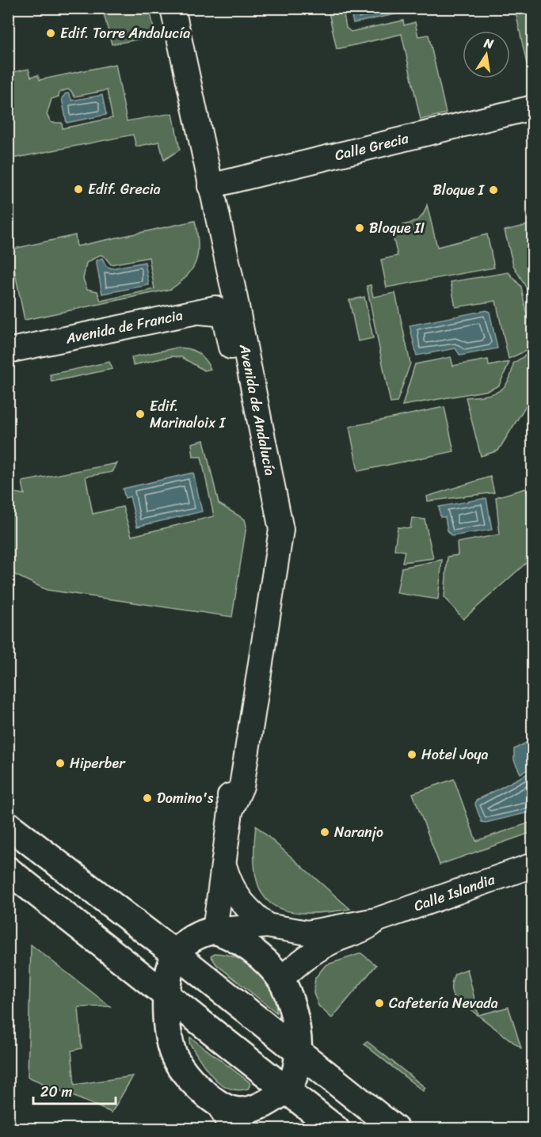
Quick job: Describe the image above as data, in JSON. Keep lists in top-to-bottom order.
{
  "streets": {
    "street": [
      "Calle Grecia",
      "Avenida de Francia",
      "Avenida de Andalucía",
      "Calle Islandia"
    ]
  },
  "crossings": [
    ["Calle Grecia", "Avenida de Andalucía"],
    ["Avenida de Francia", "Avenida de Andalucía"],
    ["Avenida de Andalucía", "Calle Islandia"]
  ],
  "places": [
    "Edif. Torre Andalucía",
    "Edif. Grecia",
    "Bloque I",
    "Bloque II",
    "Edif. Marinaloix I",
    "Hotel Joya",
    "Hiperber",
    "Domino's",
    "Naranjo",
    "Cafetería Nevada"
  ],
  "scale_bar": "20 m",
  "north": "top"
}
